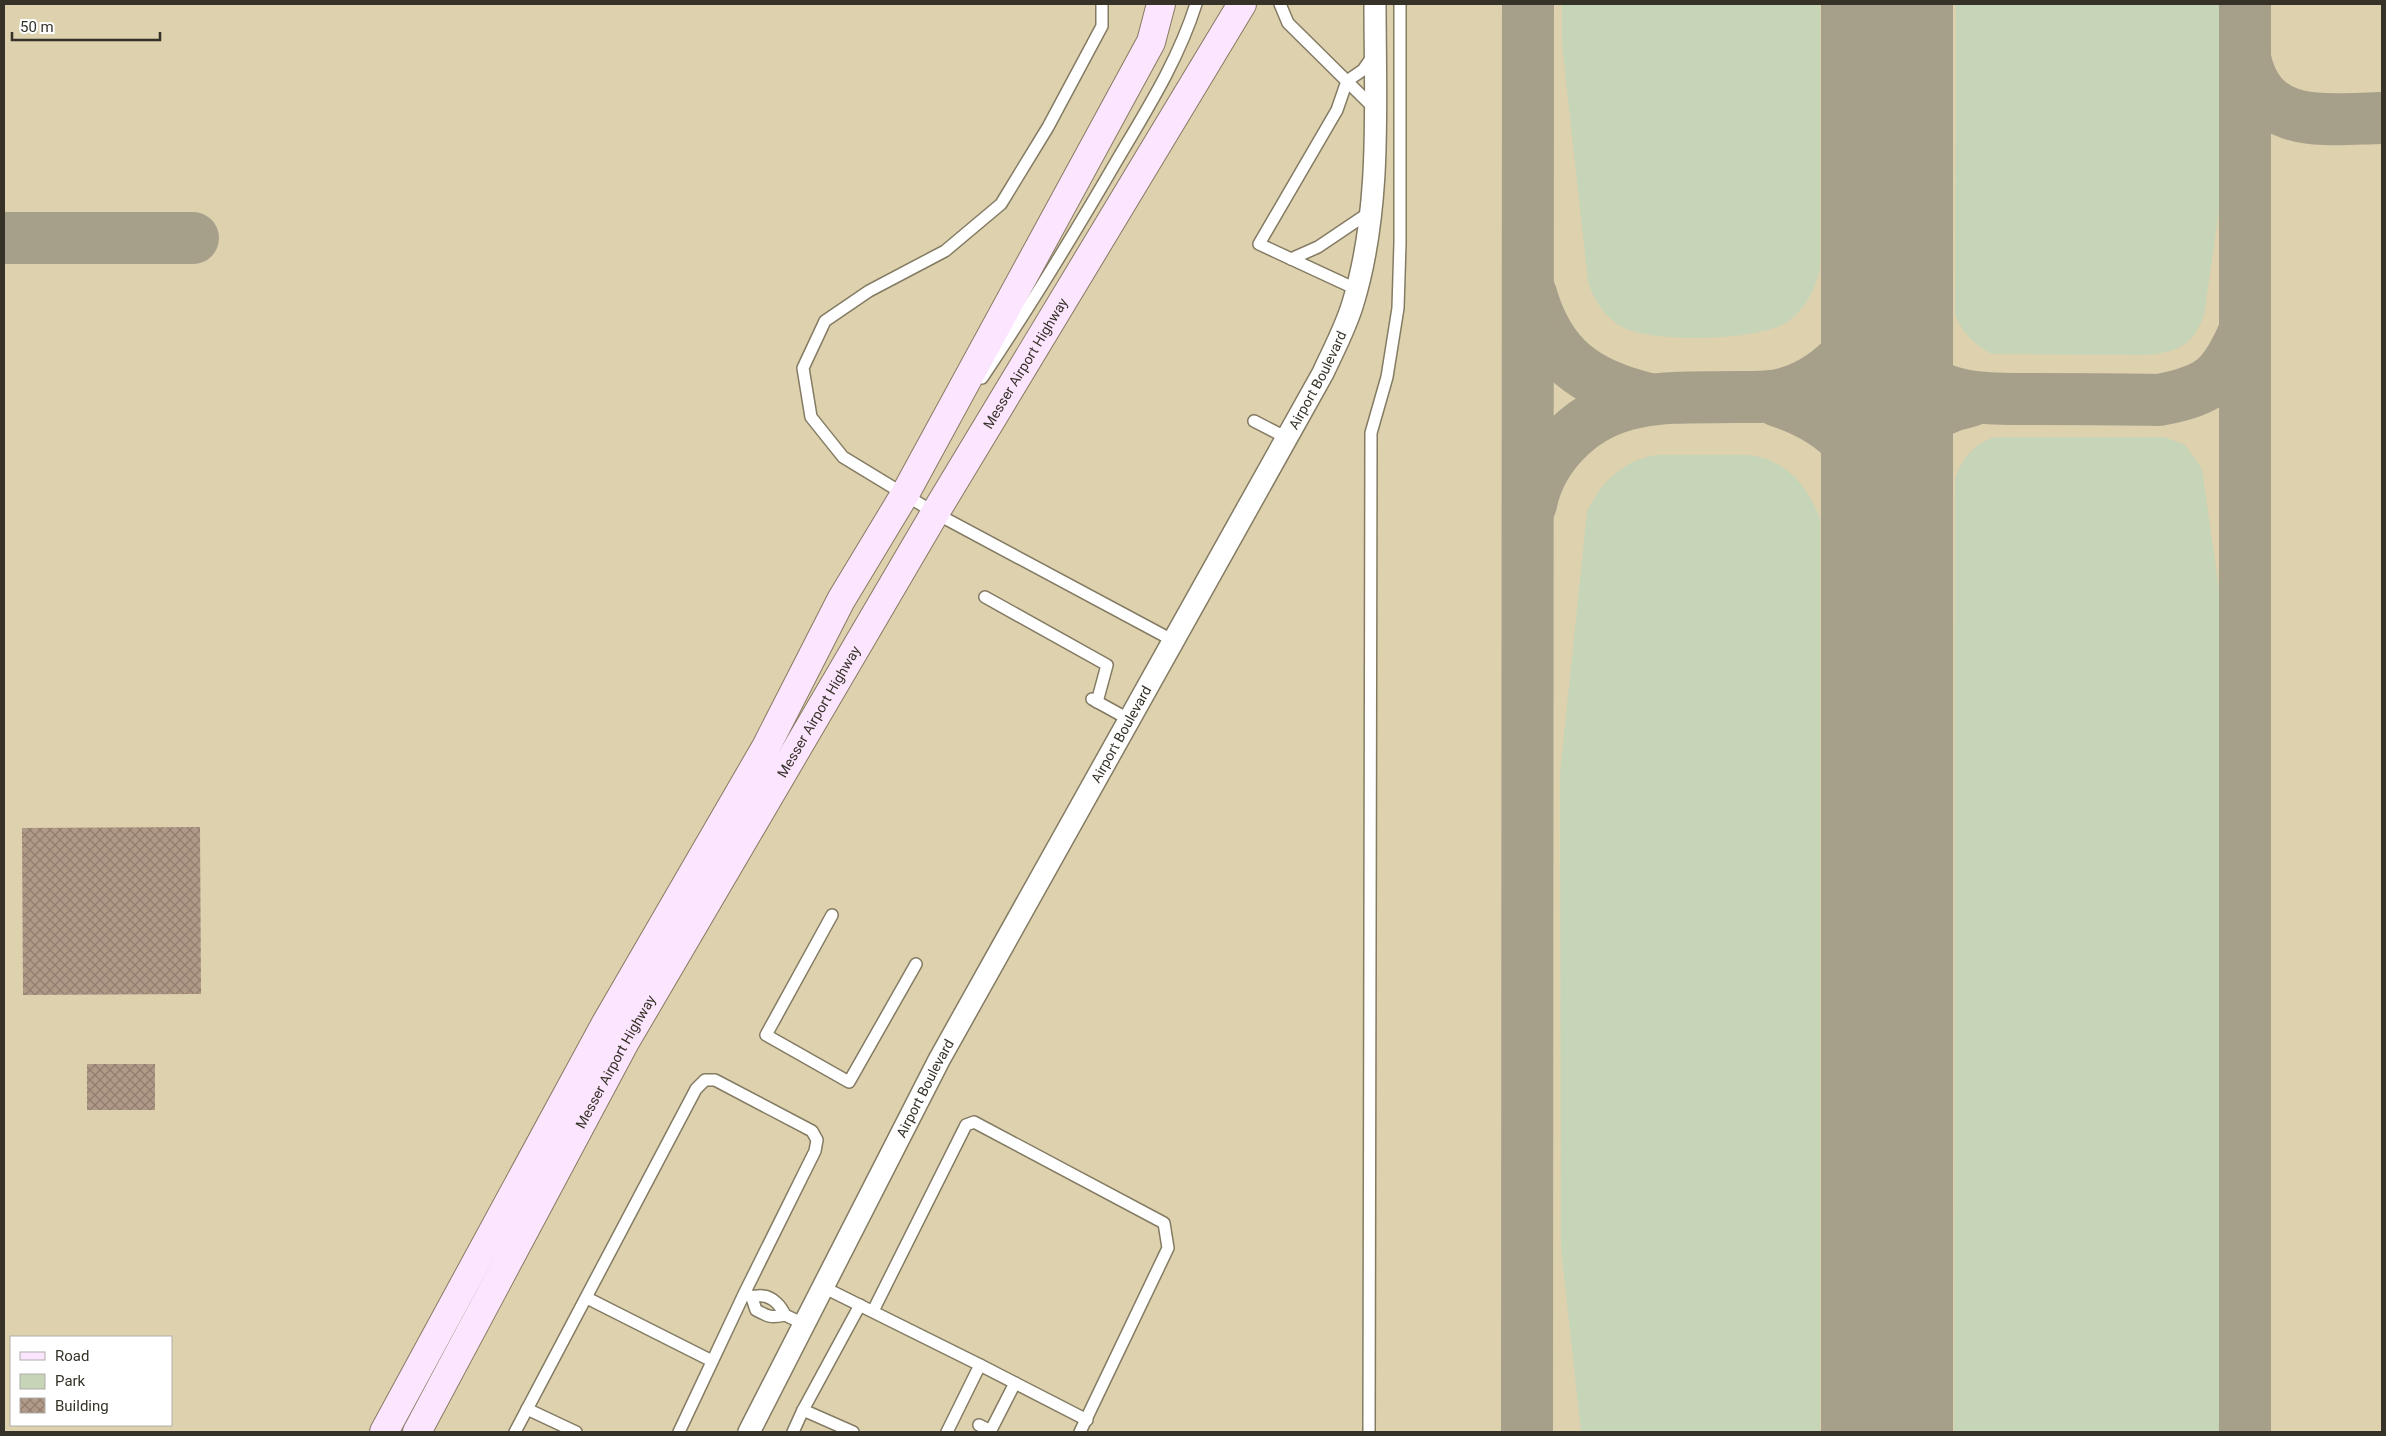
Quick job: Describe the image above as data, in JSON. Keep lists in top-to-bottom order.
{
  "streets": {
    "main road": ["Messer Airport Highway"],
    "street": ["Airport Boulevard"]
  },
  "legend": ["Road", "Park", "Building"],
  "scale_bar": "50 m"
}
